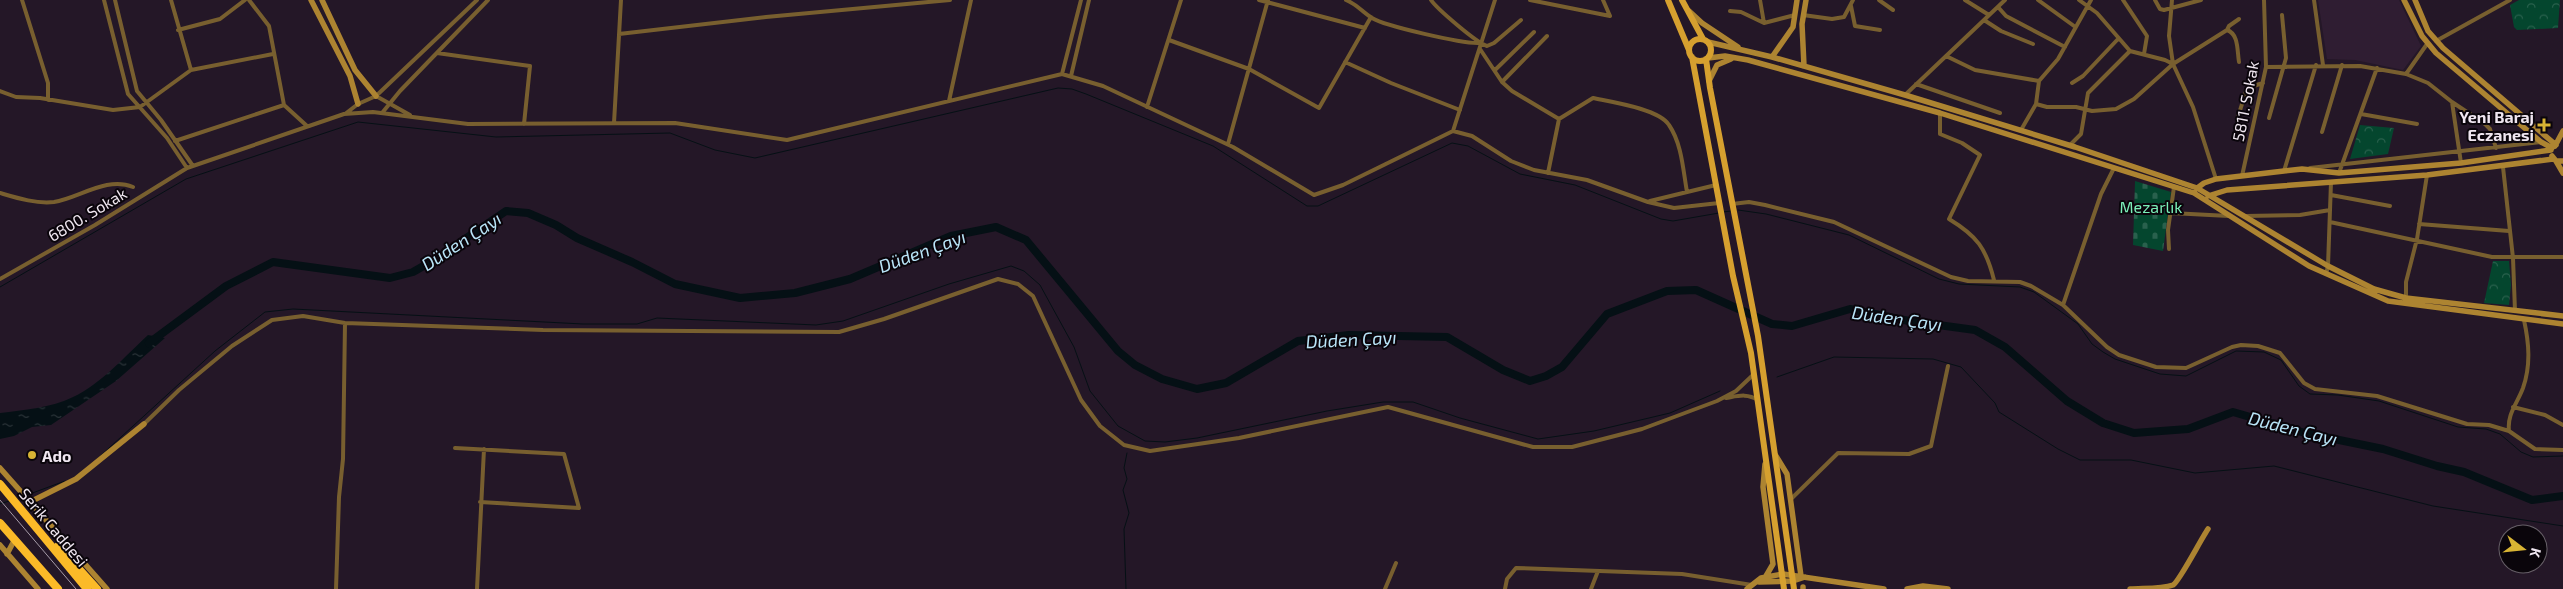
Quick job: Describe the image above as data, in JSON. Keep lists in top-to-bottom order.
{
  "streets": {
    "highway": ["Serik Caddesi"],
    "street": ["5811. Sokak", "6800. Sokak"]
  },
  "water": ["Düden Çayı"],
  "parks": ["Mezarlık"],
  "places": {
    "health": ["Yeni Baraj Eczanesi"],
    "other": ["Ado"]
  },
  "north": "right"
}
